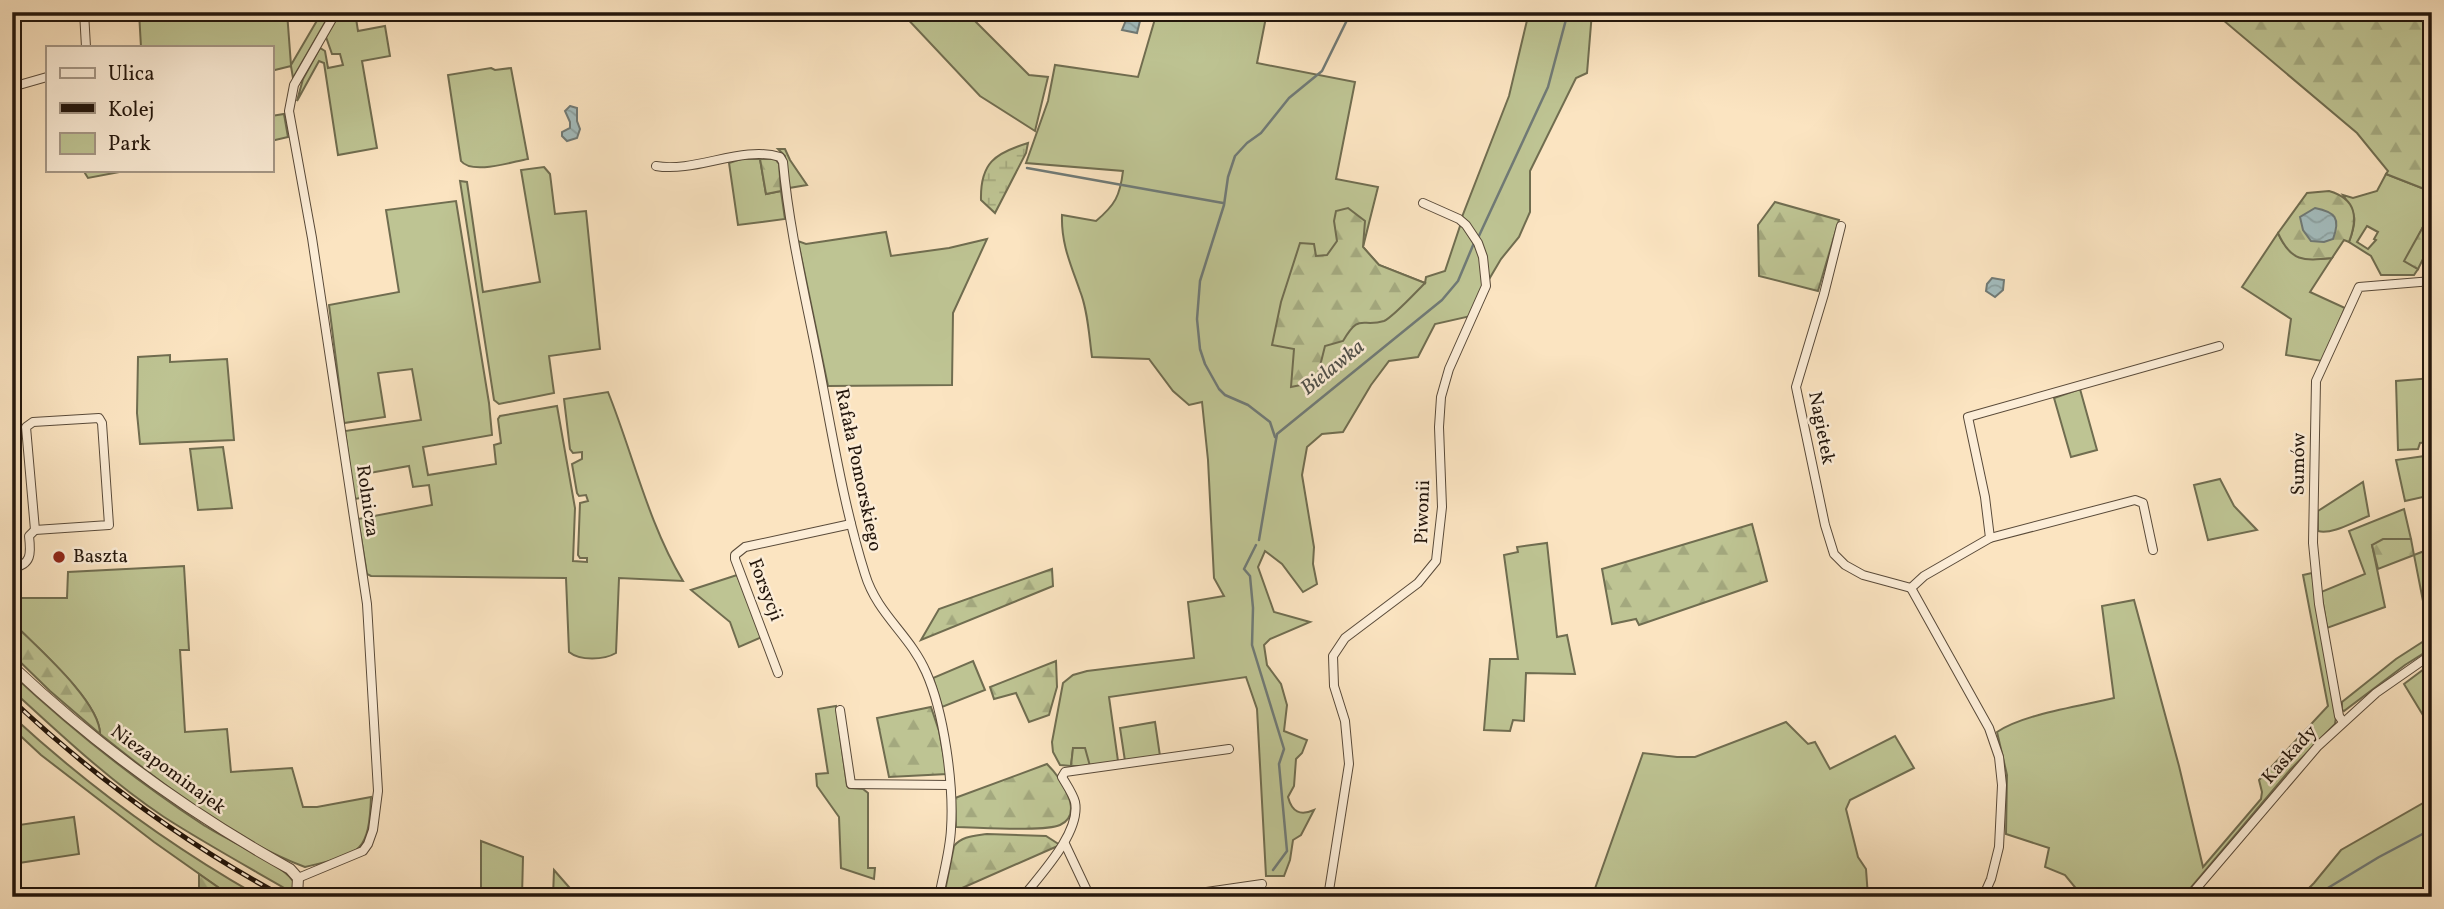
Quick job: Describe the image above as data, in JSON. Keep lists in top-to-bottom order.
{
  "streets": {
    "street": [
      "Nagietek",
      "Sumów",
      "Rafała Pomorskiego",
      "Rolnicza",
      "Piwonii",
      "Forsycji",
      "Kaskady",
      "Niezapominajek"
    ]
  },
  "crossings": [
    ["Sumów", "Kaskady"],
    ["Rafała Pomorskiego", "Forsycji"],
    ["Rolnicza", "Niezapominajek"]
  ],
  "water": ["Bielawka"],
  "places": ["Baszta"],
  "legend": ["Ulica", "Kolej", "Park"]
}
